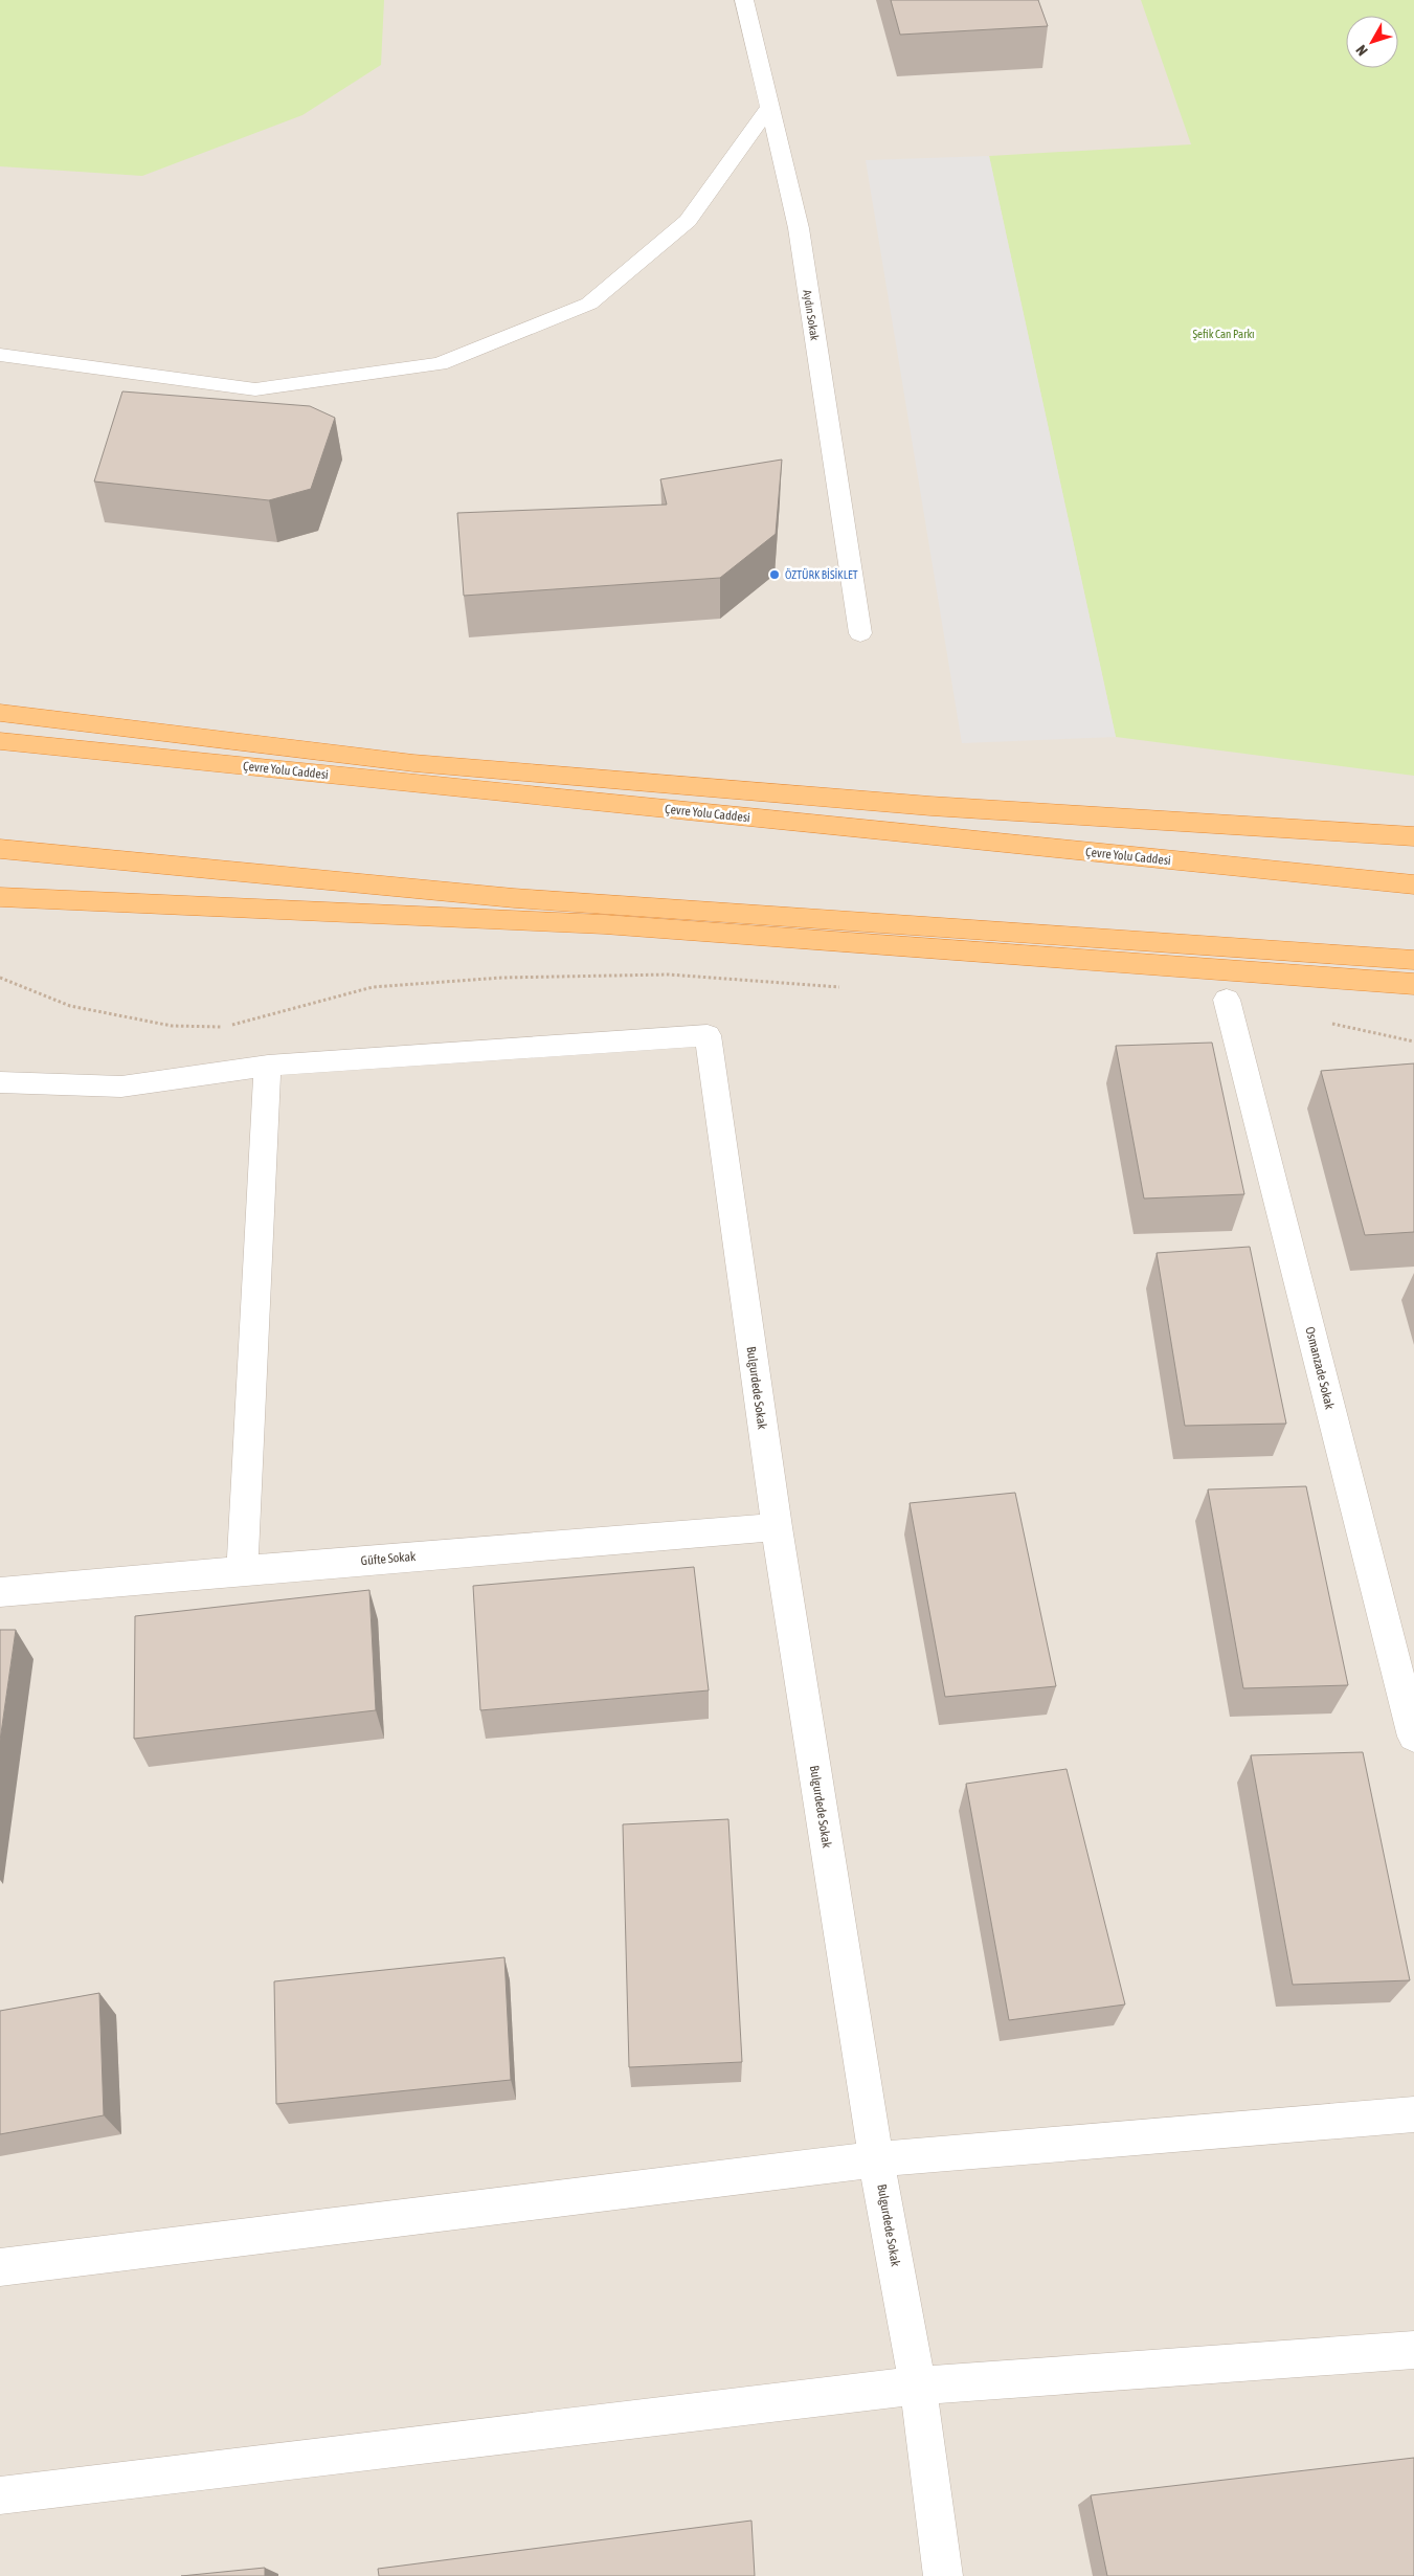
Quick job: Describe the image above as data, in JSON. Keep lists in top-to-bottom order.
{
  "streets": {
    "highway": ["Çevre Yolu Caddesi"],
    "street": [
      "Aydın Sokak",
      "Osmanzade Sokak",
      "Bulgurdede Sokak",
      "Güfte Sokak"
    ]
  },
  "crossings": [
    ["Bulgurdede Sokak", "Güfte Sokak"]
  ],
  "parks": ["Şefik Can Parkı"],
  "places": ["ÖZTÜRK BİSİKLET"],
  "north": "bottom left"
}
